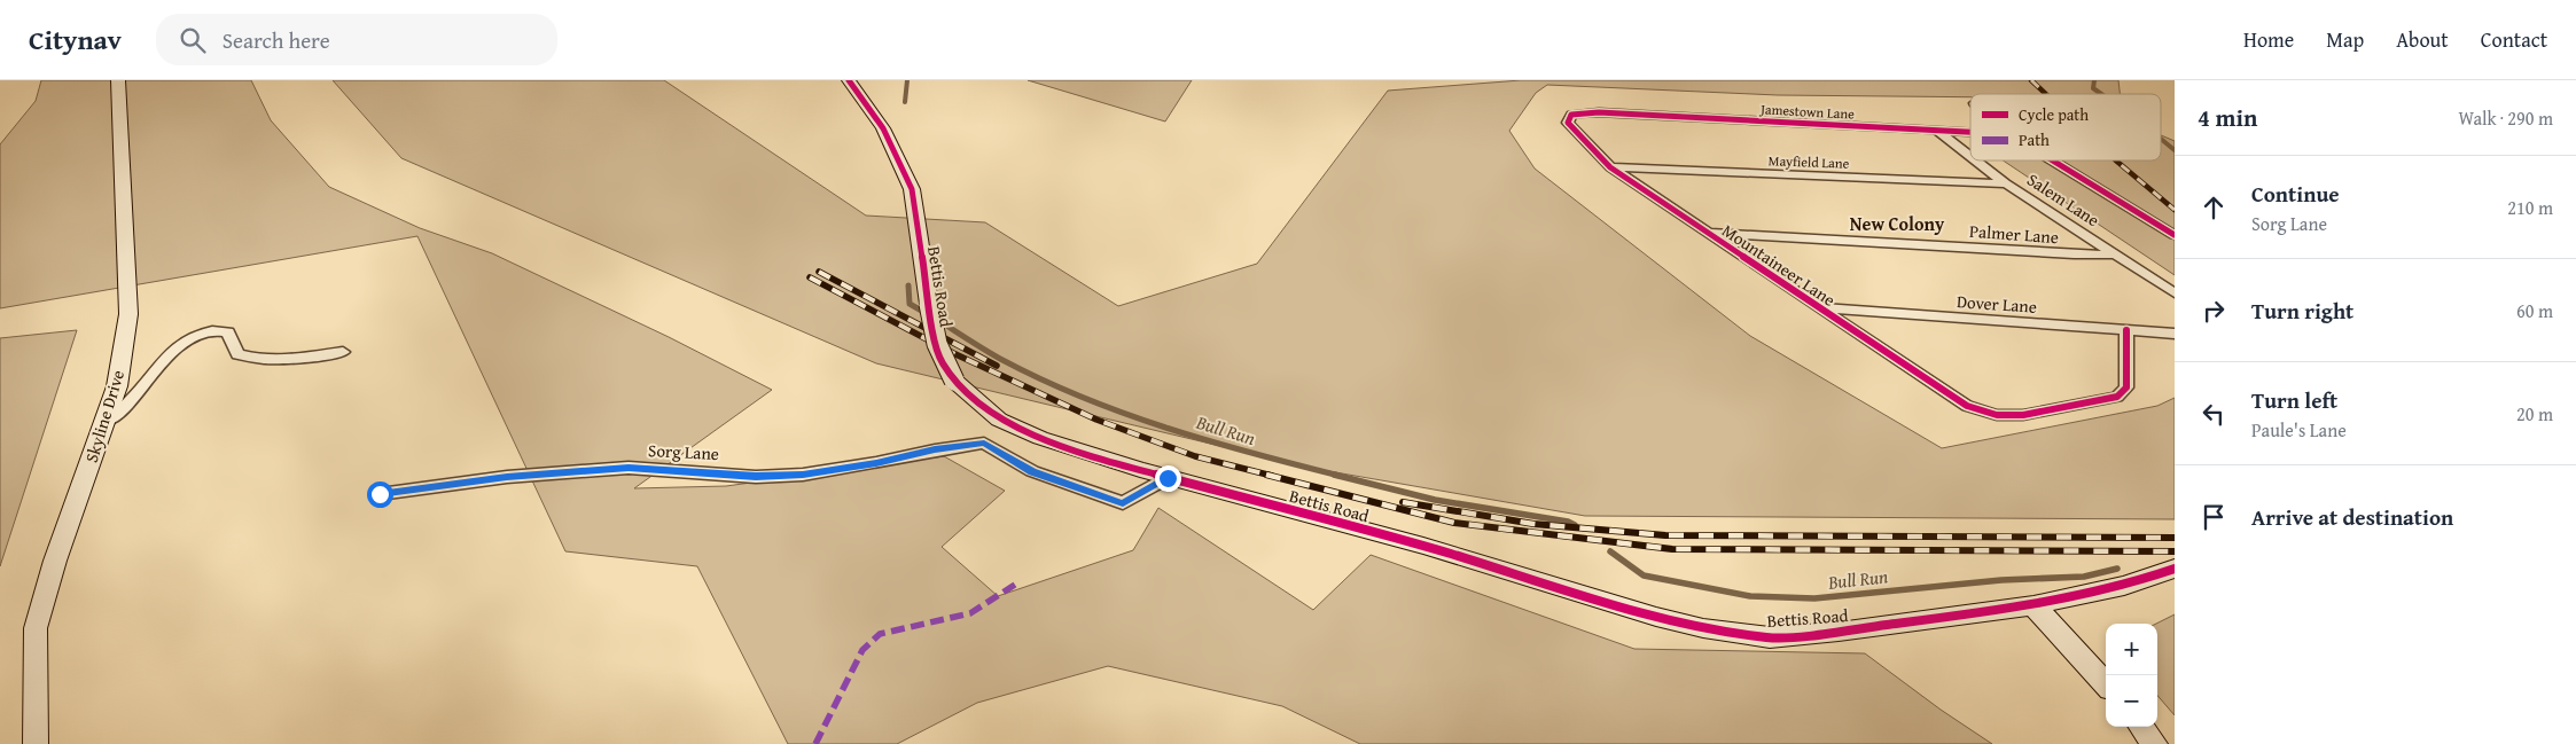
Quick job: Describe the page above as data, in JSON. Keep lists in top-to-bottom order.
{
  "streets": {
    "street": [
      "Jamestown Lane",
      "Mayfield Lane",
      "Salem Lane",
      "Palmer Lane",
      "Mountaineer Lane",
      "Bettis Road",
      "Dover Lane",
      "Skyline Drive",
      "Sorg Lane"
    ]
  },
  "crossings": [
    ["Jamestown Lane", "Salem Lane"],
    ["Jamestown Lane", "Mountaineer Lane"],
    ["Mayfield Lane", "Salem Lane"],
    ["Mayfield Lane", "Mountaineer Lane"],
    ["Salem Lane", "Palmer Lane"],
    ["Palmer Lane", "Mountaineer Lane"],
    ["Mountaineer Lane", "Dover Lane"],
    ["Bettis Road", "Sorg Lane"]
  ],
  "districts": ["New Colony"],
  "water": ["Bull Run"],
  "legend": ["Cycle path", "Path"],
  "page": {
    "header": "Citynav",
    "search": "Search here",
    "nav": [
      "Home",
      "Map",
      "About",
      "Contact"
    ],
    "heading": ["4 min", "Walk · 290 m"],
    "list": [
      ["Continue", "Sorg Lane", "210 m"],
      ["Turn right", "60 m"],
      ["Turn left", "Paule's Lane", "20 m"],
      "Arrive at destination"
    ],
    "map_buttons": ["+", "−"]
  }
}
